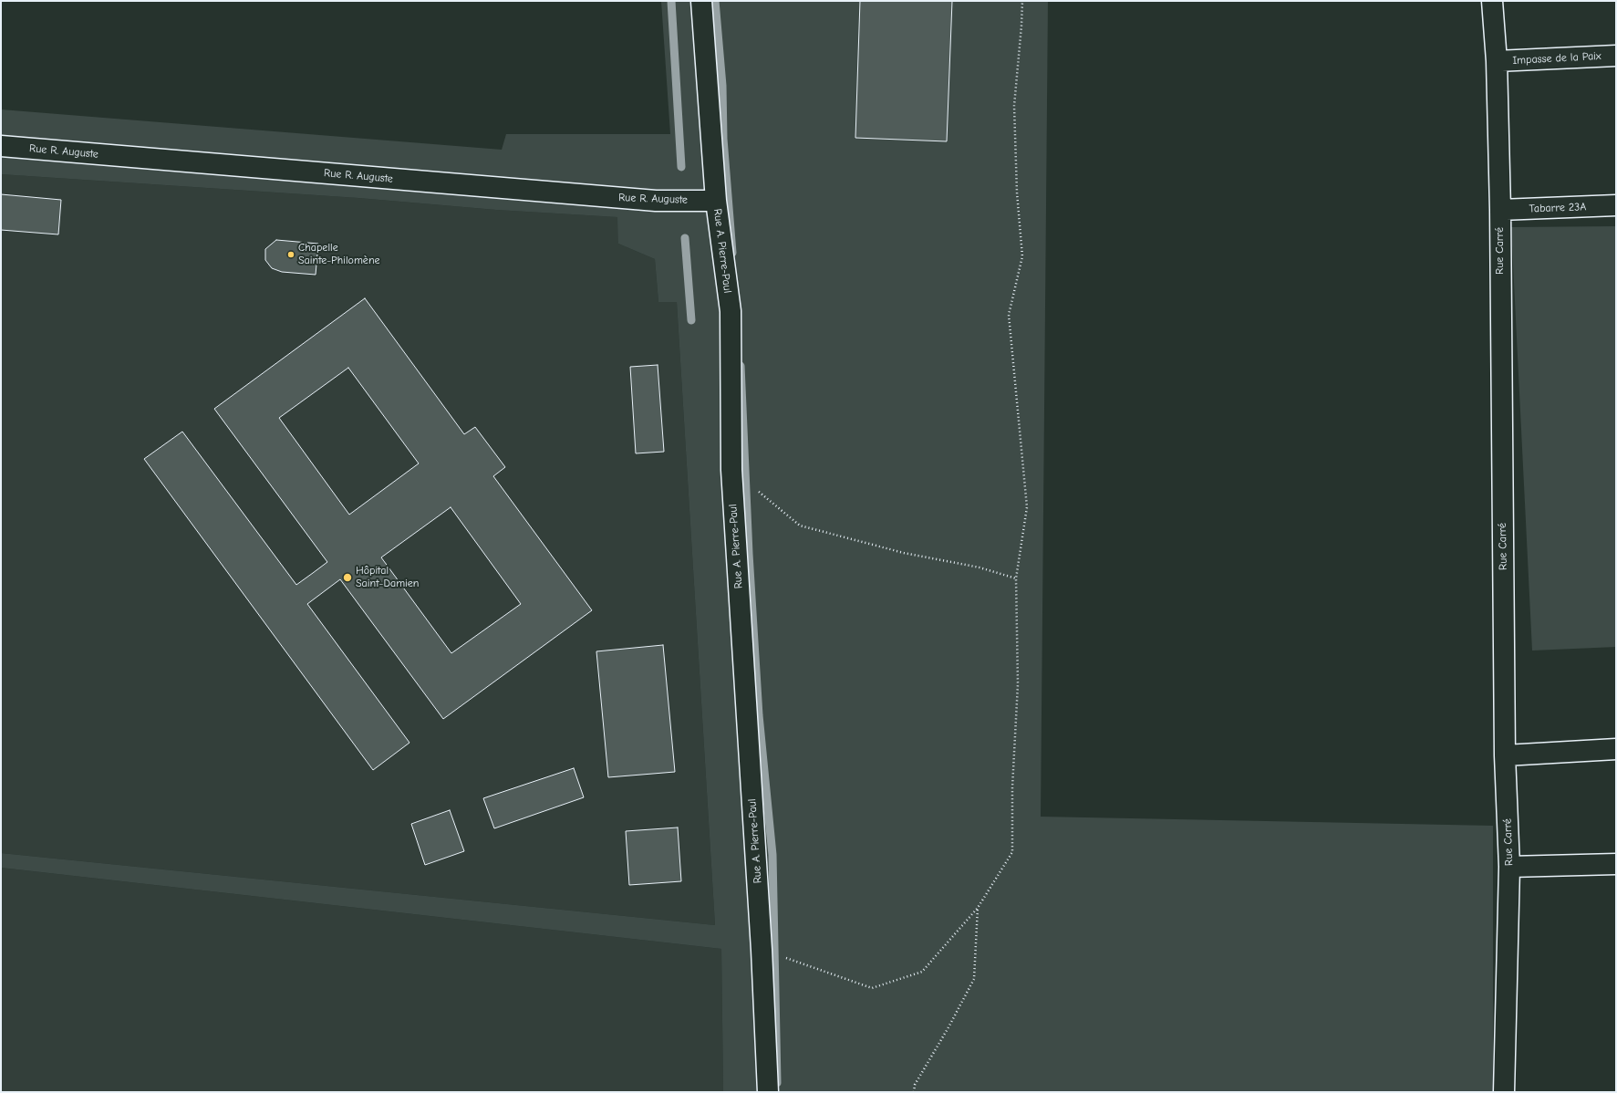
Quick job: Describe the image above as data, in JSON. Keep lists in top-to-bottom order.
{
  "streets": {
    "street": [
      "Impasse de la Paix",
      "Rue R. Auguste",
      "Tabarre 23A",
      "Rue A. Pierre-Paul",
      "Rue Carré"
    ]
  },
  "crossings": [
    ["Impasse de la Paix", "Rue Carré"],
    ["Rue R. Auguste", "Rue A. Pierre-Paul"],
    ["Tabarre 23A", "Rue Carré"]
  ],
  "places": ["Chapelle Sainte-Philomène", "Hôpital Saint-Damien"]
}
